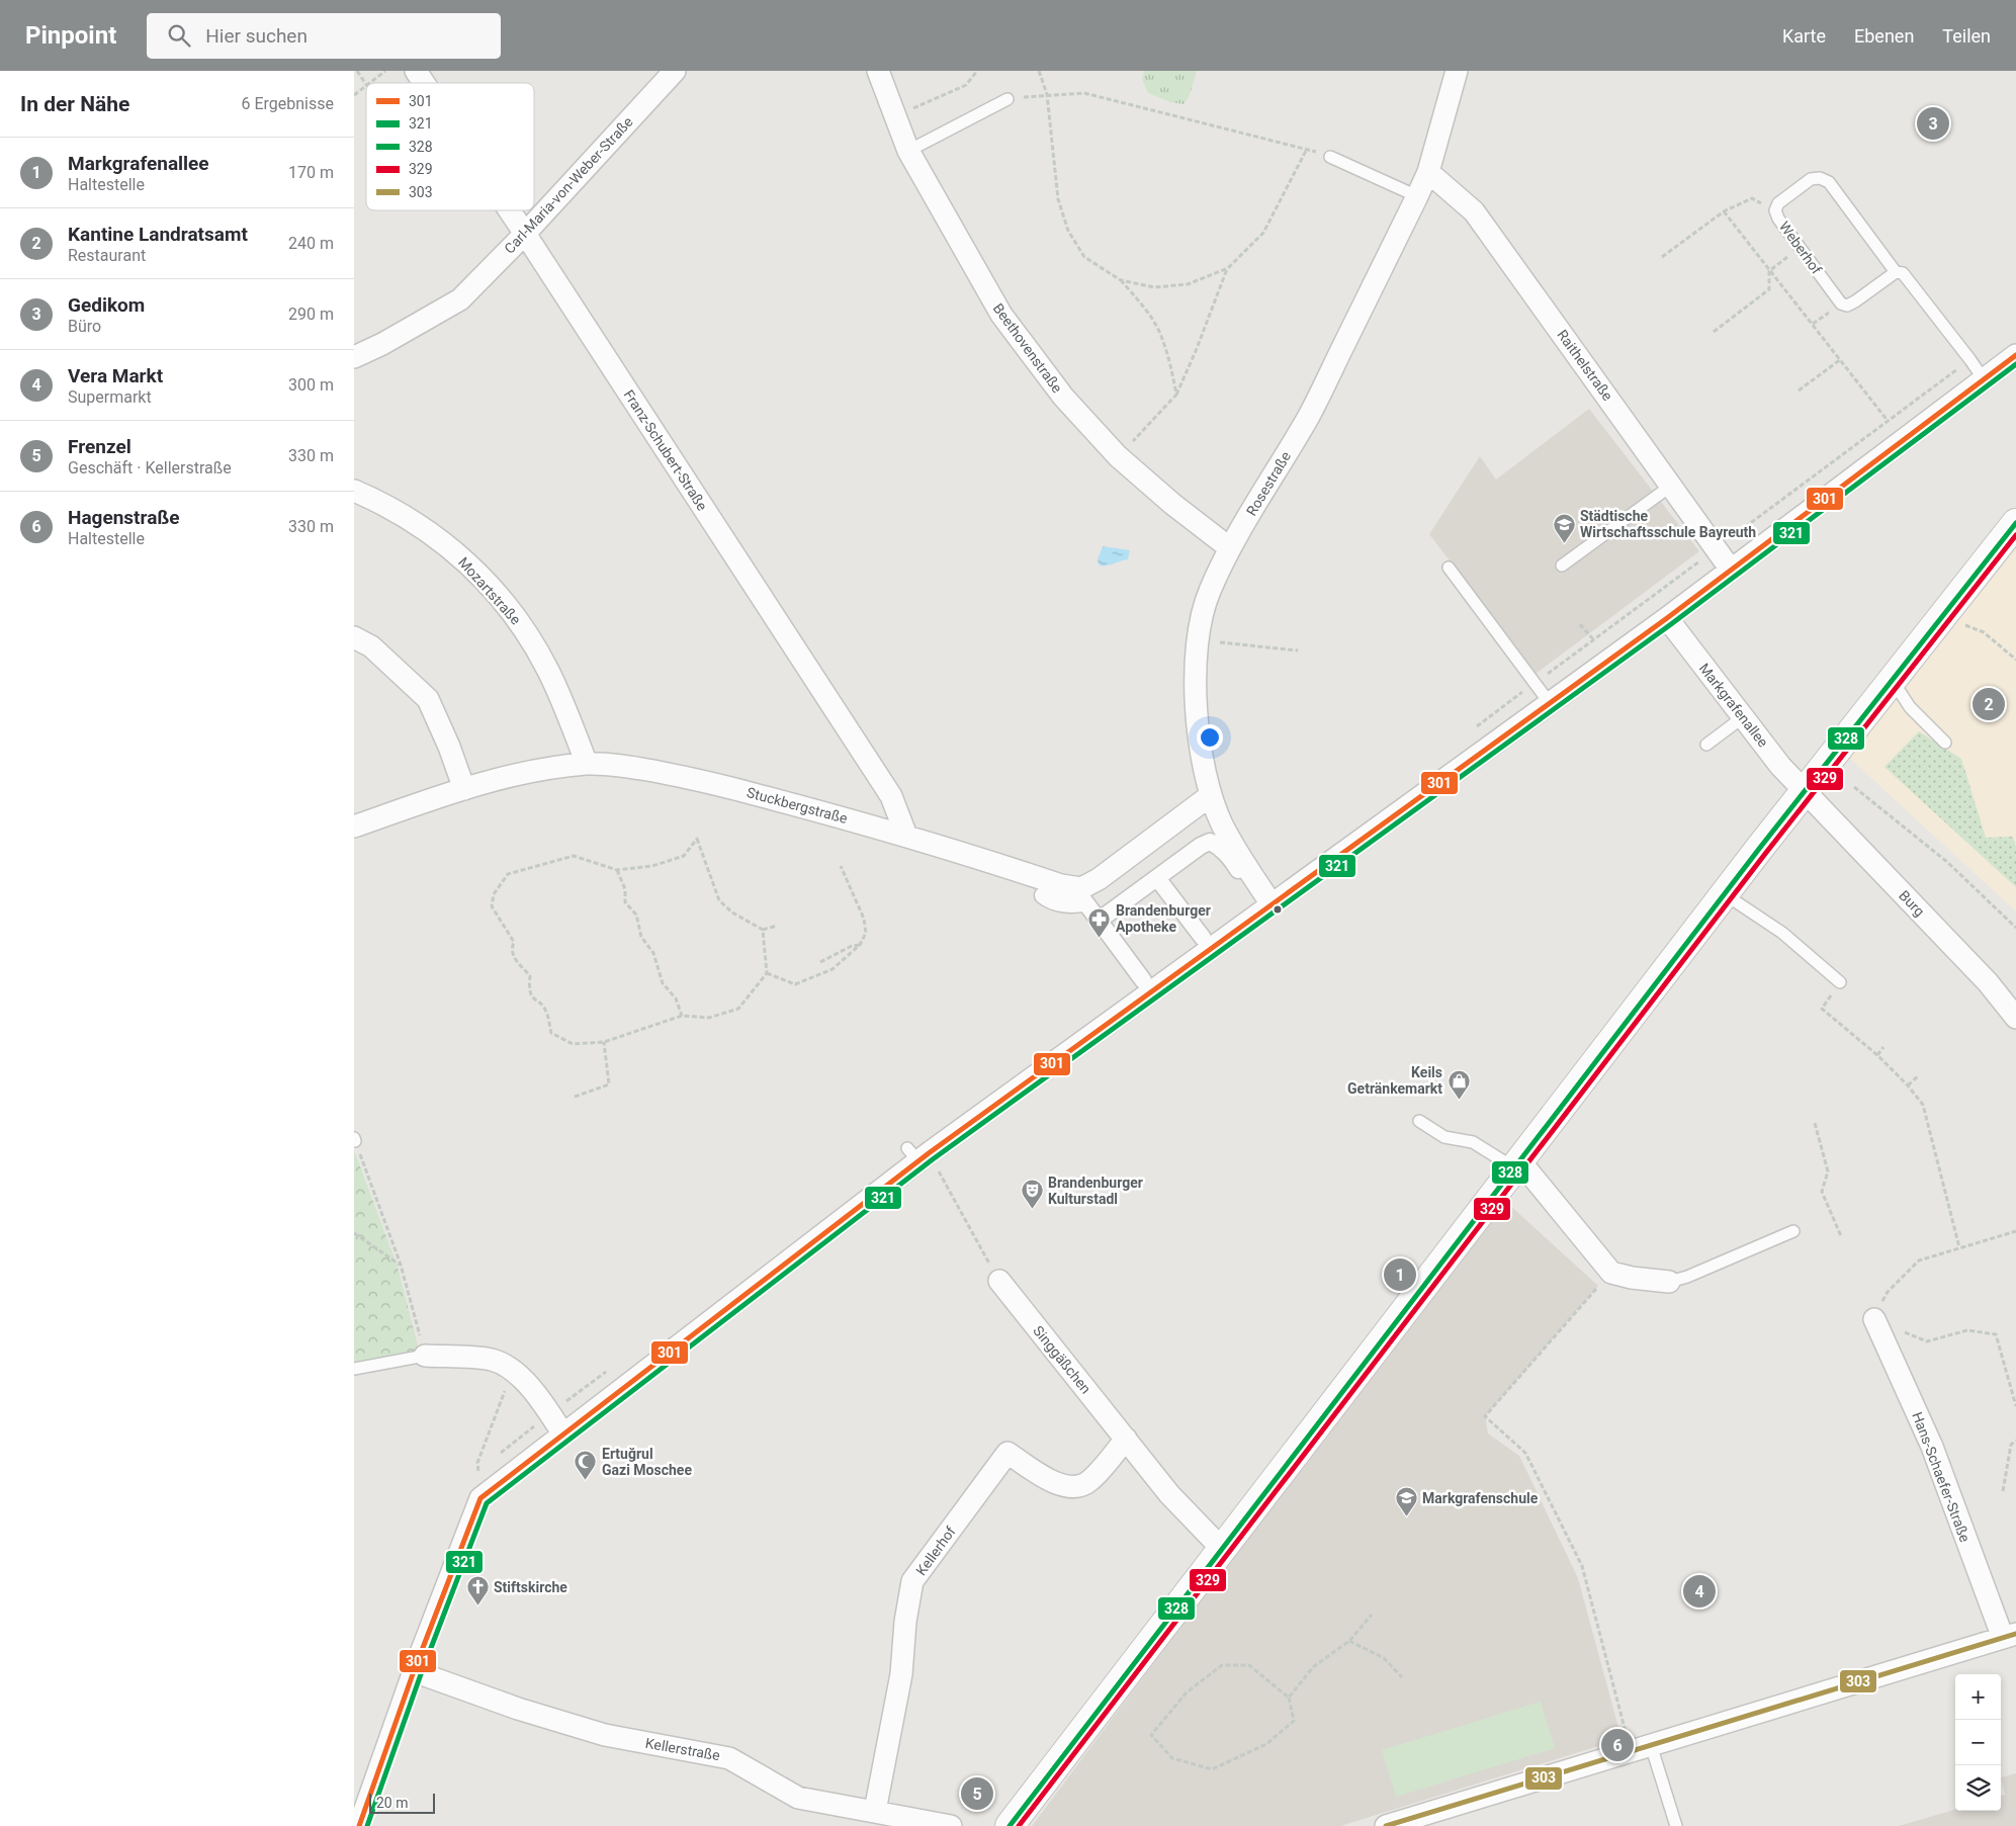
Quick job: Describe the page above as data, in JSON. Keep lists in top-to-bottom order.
{
  "streets": {
    "street": [
      "Carl-Maria-von-Weber-Straße",
      "Beethovenstraße",
      "Raithelstraße",
      "Franz-Schubert-Straße",
      "Rosestraße",
      "Mozartstraße",
      "Markgrafenallee",
      "Stuckbergstraße",
      "Burg",
      "Singgäßchen",
      "Hans-Schaefer-Straße",
      "Kellerhof",
      "Kellerstraße"
    ],
    "lane": ["Weberhof"]
  },
  "crossings": [
    ["Carl-Maria-von-Weber-Straße", "Franz-Schubert-Straße"],
    ["Beethovenstraße", "Rosestraße"],
    ["Raithelstraße", "Rosestraße"],
    ["Franz-Schubert-Straße", "Stuckbergstraße"],
    ["Rosestraße", "Stuckbergstraße"],
    ["Mozartstraße", "Stuckbergstraße"],
    ["Markgrafenallee", "Burg"],
    ["Singgäßchen", "Kellerhof"],
    ["Kellerhof", "Kellerstraße"]
  ],
  "places": {
    "school or university": ["Städtische Wirtschaftsschule Bayreuth", "Markgrafenschule"],
    "pharmacy": ["Brandenburger Apotheke"],
    "shop": ["Keils Getränkemarkt"],
    "theatre": ["Brandenburger Kulturstadl"],
    "mosque": ["Ertuğrul Gazi Moschee"],
    "church": ["Stiftskirche"]
  },
  "lines": [
    "transit line 301",
    "transit line 321",
    "transit line 328",
    "transit line 329",
    "transit line 303"
  ],
  "legend": [
    "301",
    "321",
    "328",
    "329",
    "303"
  ],
  "scale_bar": "20 m",
  "page": {
    "header": "Pinpoint",
    "search": "Hier suchen",
    "nav": ["Karte", "Ebenen", "Teilen"],
    "heading": ["In der Nähe", "6 Ergebnisse"],
    "pins": [
      "3",
      "2",
      "1",
      "4",
      "6",
      "5"
    ],
    "list": [
      {
        "mark": "1",
        "name": "Markgrafenallee",
        "note": "Haltestelle",
        "value": "170 m"
      },
      {
        "mark": "2",
        "name": "Kantine Landratsamt",
        "note": "Restaurant",
        "value": "240 m"
      },
      {
        "mark": "3",
        "name": "Gedikom",
        "note": "Büro",
        "value": "290 m"
      },
      {
        "mark": "4",
        "name": "Vera Markt",
        "note": "Supermarkt",
        "value": "300 m"
      },
      {
        "mark": "5",
        "name": "Frenzel",
        "note": "Geschäft · Kellerstraße",
        "value": "330 m"
      },
      {
        "mark": "6",
        "name": "Hagenstraße",
        "note": "Haltestelle",
        "value": "330 m"
      }
    ],
    "map_buttons": ["+", "−"],
    "scale": "20 m"
  }
}
